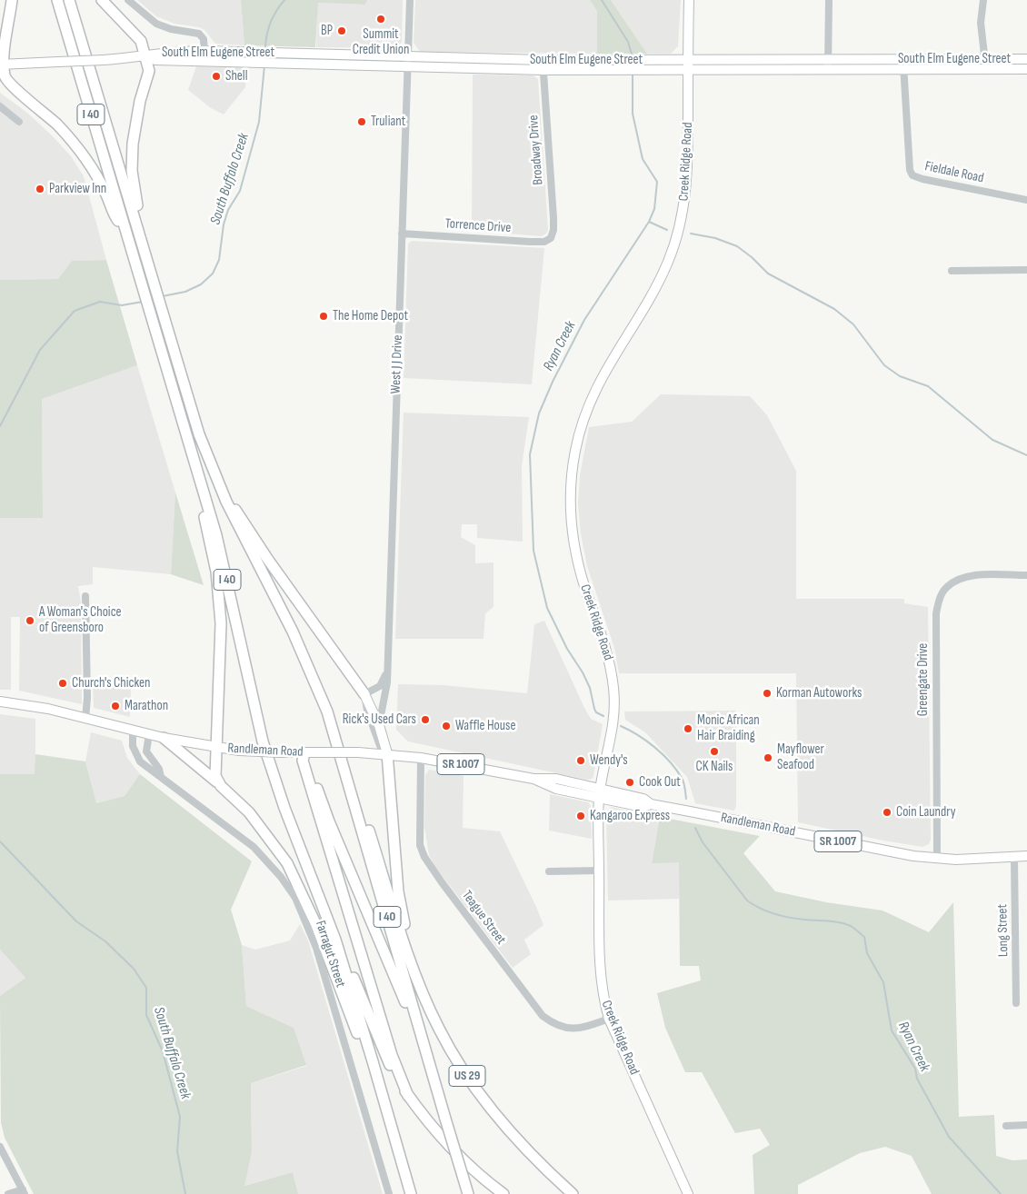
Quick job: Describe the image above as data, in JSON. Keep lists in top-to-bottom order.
{
  "streets": {
    "highway": ["I 40", "US 29"],
    "main road": [
      "South Elm Eugene Street",
      "Creek Ridge Road",
      "West J J Drive",
      "Randleman Road",
      "SR 1007"
    ],
    "street": [
      "Broadway Drive",
      "Fieldale Road",
      "Torrence Drive",
      "Greengate Drive",
      "Teague Street",
      "Long Street",
      "Farragut Street"
    ]
  },
  "crossings": [
    ["South Elm Eugene Street", "Broadway Drive"],
    ["South Elm Eugene Street", "Creek Ridge Road"],
    ["South Elm Eugene Street", "Fieldale Road"],
    ["South Elm Eugene Street", "West J J Drive"],
    ["I 40", "US 29"],
    ["Broadway Drive", "Torrence Drive"],
    ["Creek Ridge Road", "Randleman Road"],
    ["Creek Ridge Road", "Teague Street"],
    ["Torrence Drive", "West J J Drive"],
    ["West J J Drive", "Randleman Road"],
    ["Greengate Drive", "Randleman Road"],
    ["Randleman Road", "Teague Street"],
    ["Randleman Road", "Long Street"],
    ["Randleman Road", "Farragut Street"]
  ],
  "water": ["South Buffalo Creek", "Ryan Creek"],
  "places": [
    "Summit Credit Union",
    "BP",
    "Shell",
    "Truliant",
    "Parkview Inn",
    "The Home Depot",
    "A Woman's Choice of Greensboro",
    "Church's Chicken",
    "Korman Autoworks",
    "Marathon",
    "Rick's Used Cars",
    "Waffle House",
    "Monic African Hair Braiding",
    "CK Nails",
    "Mayflower Seafood",
    "Wendy's",
    "Cook Out",
    "Coin Laundry",
    "Kangaroo Express"
  ]
}
